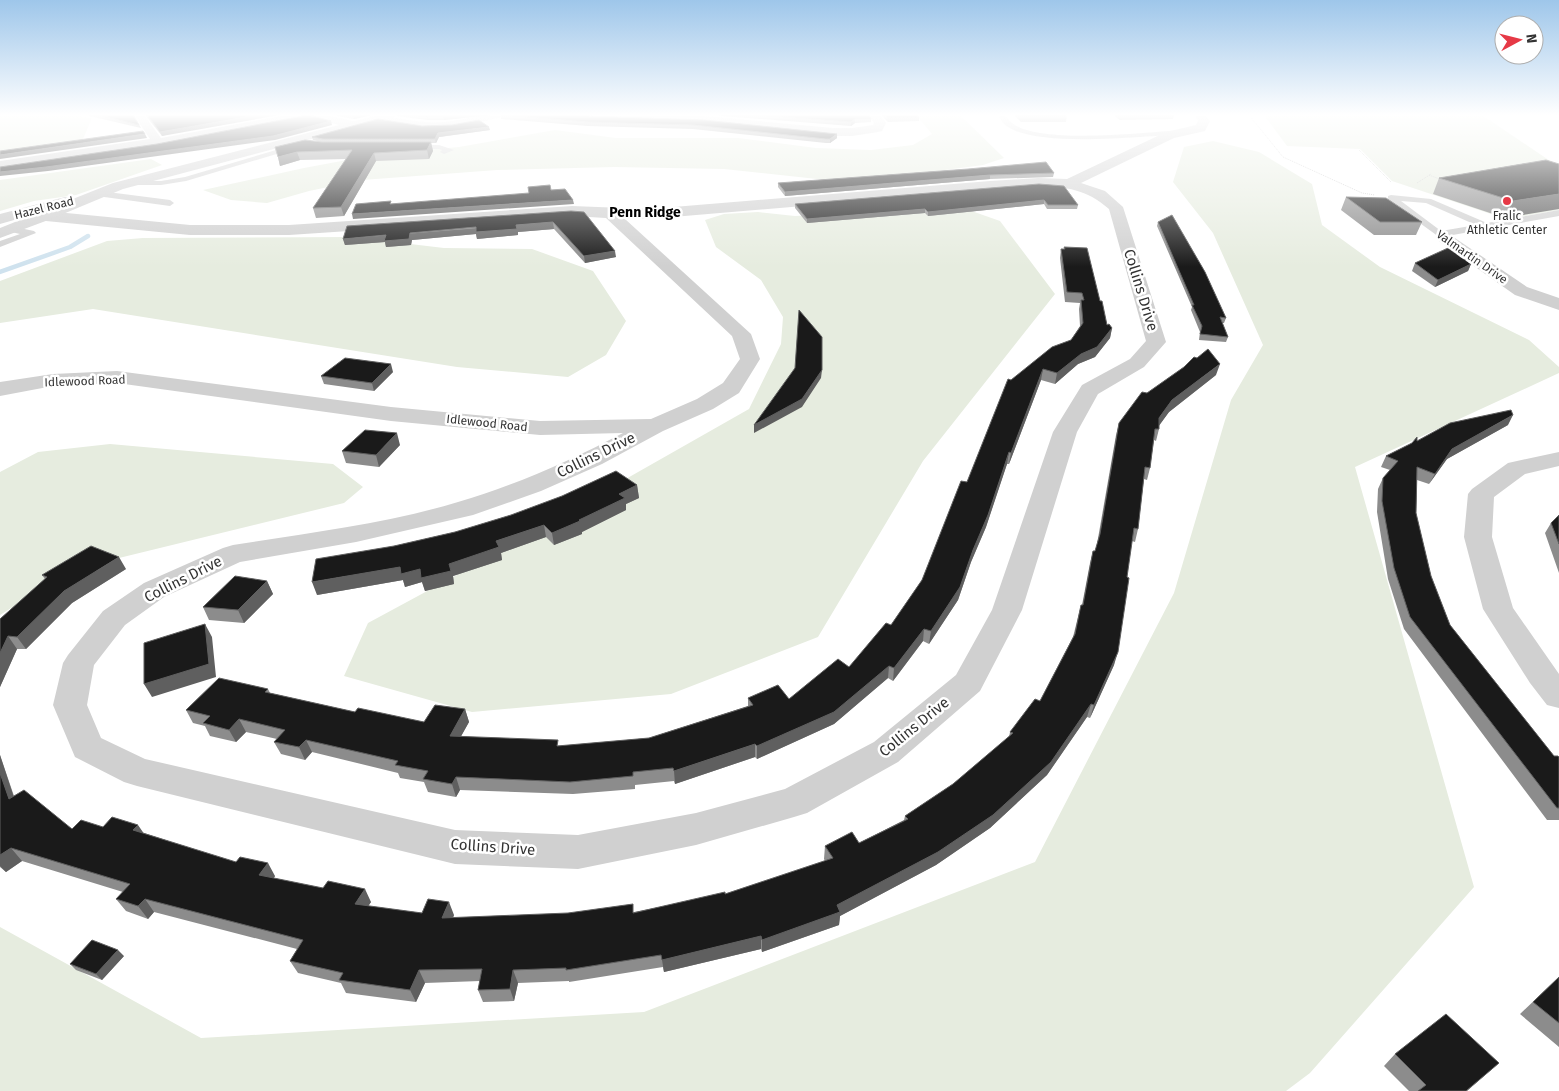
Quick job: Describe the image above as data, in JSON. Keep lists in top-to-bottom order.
{
  "streets": {
    "street": [
      "Hazel Road",
      "Valmartin Drive",
      "Collins Drive",
      "Idlewood Road"
    ]
  },
  "crossings": [
    ["Collins Drive", "Idlewood Road"]
  ],
  "districts": ["Penn Ridge"],
  "places": ["Fralic Athletic Center"],
  "north": "right"
}
